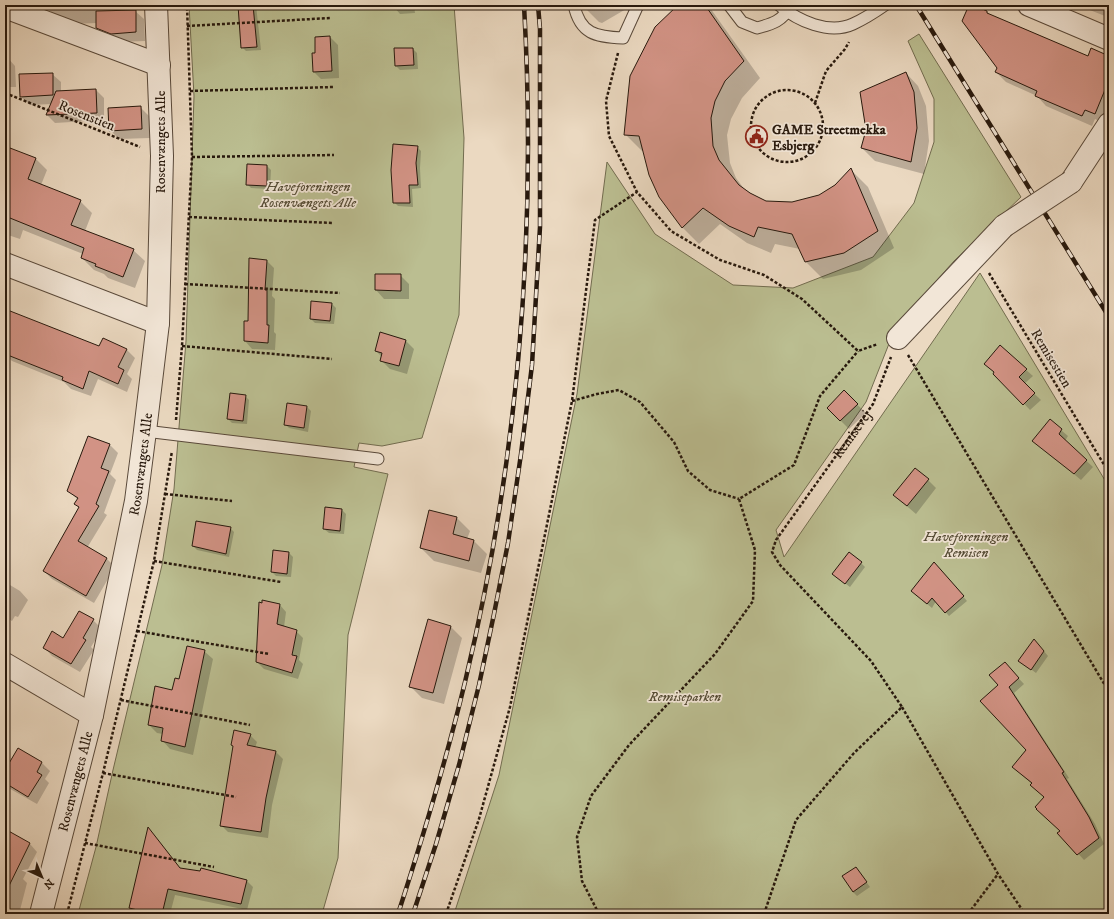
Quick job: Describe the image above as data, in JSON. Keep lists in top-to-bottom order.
{
  "streets": {
    "street": ["Rosenvængets Alle"],
    "path": ["Rosenstien", "Remisestien", "Remisevej"]
  },
  "crossings": [
    ["Rosenstien", "Rosenvængets Alle"]
  ],
  "parks": ["Haveforeningen Rosenvængets Alle", "Haveforeningen Remisen", "Remiseparken"],
  "places": {
    "public building": ["GAME Streetmekka Esbjerg"]
  },
  "north": "bottom right"
}
